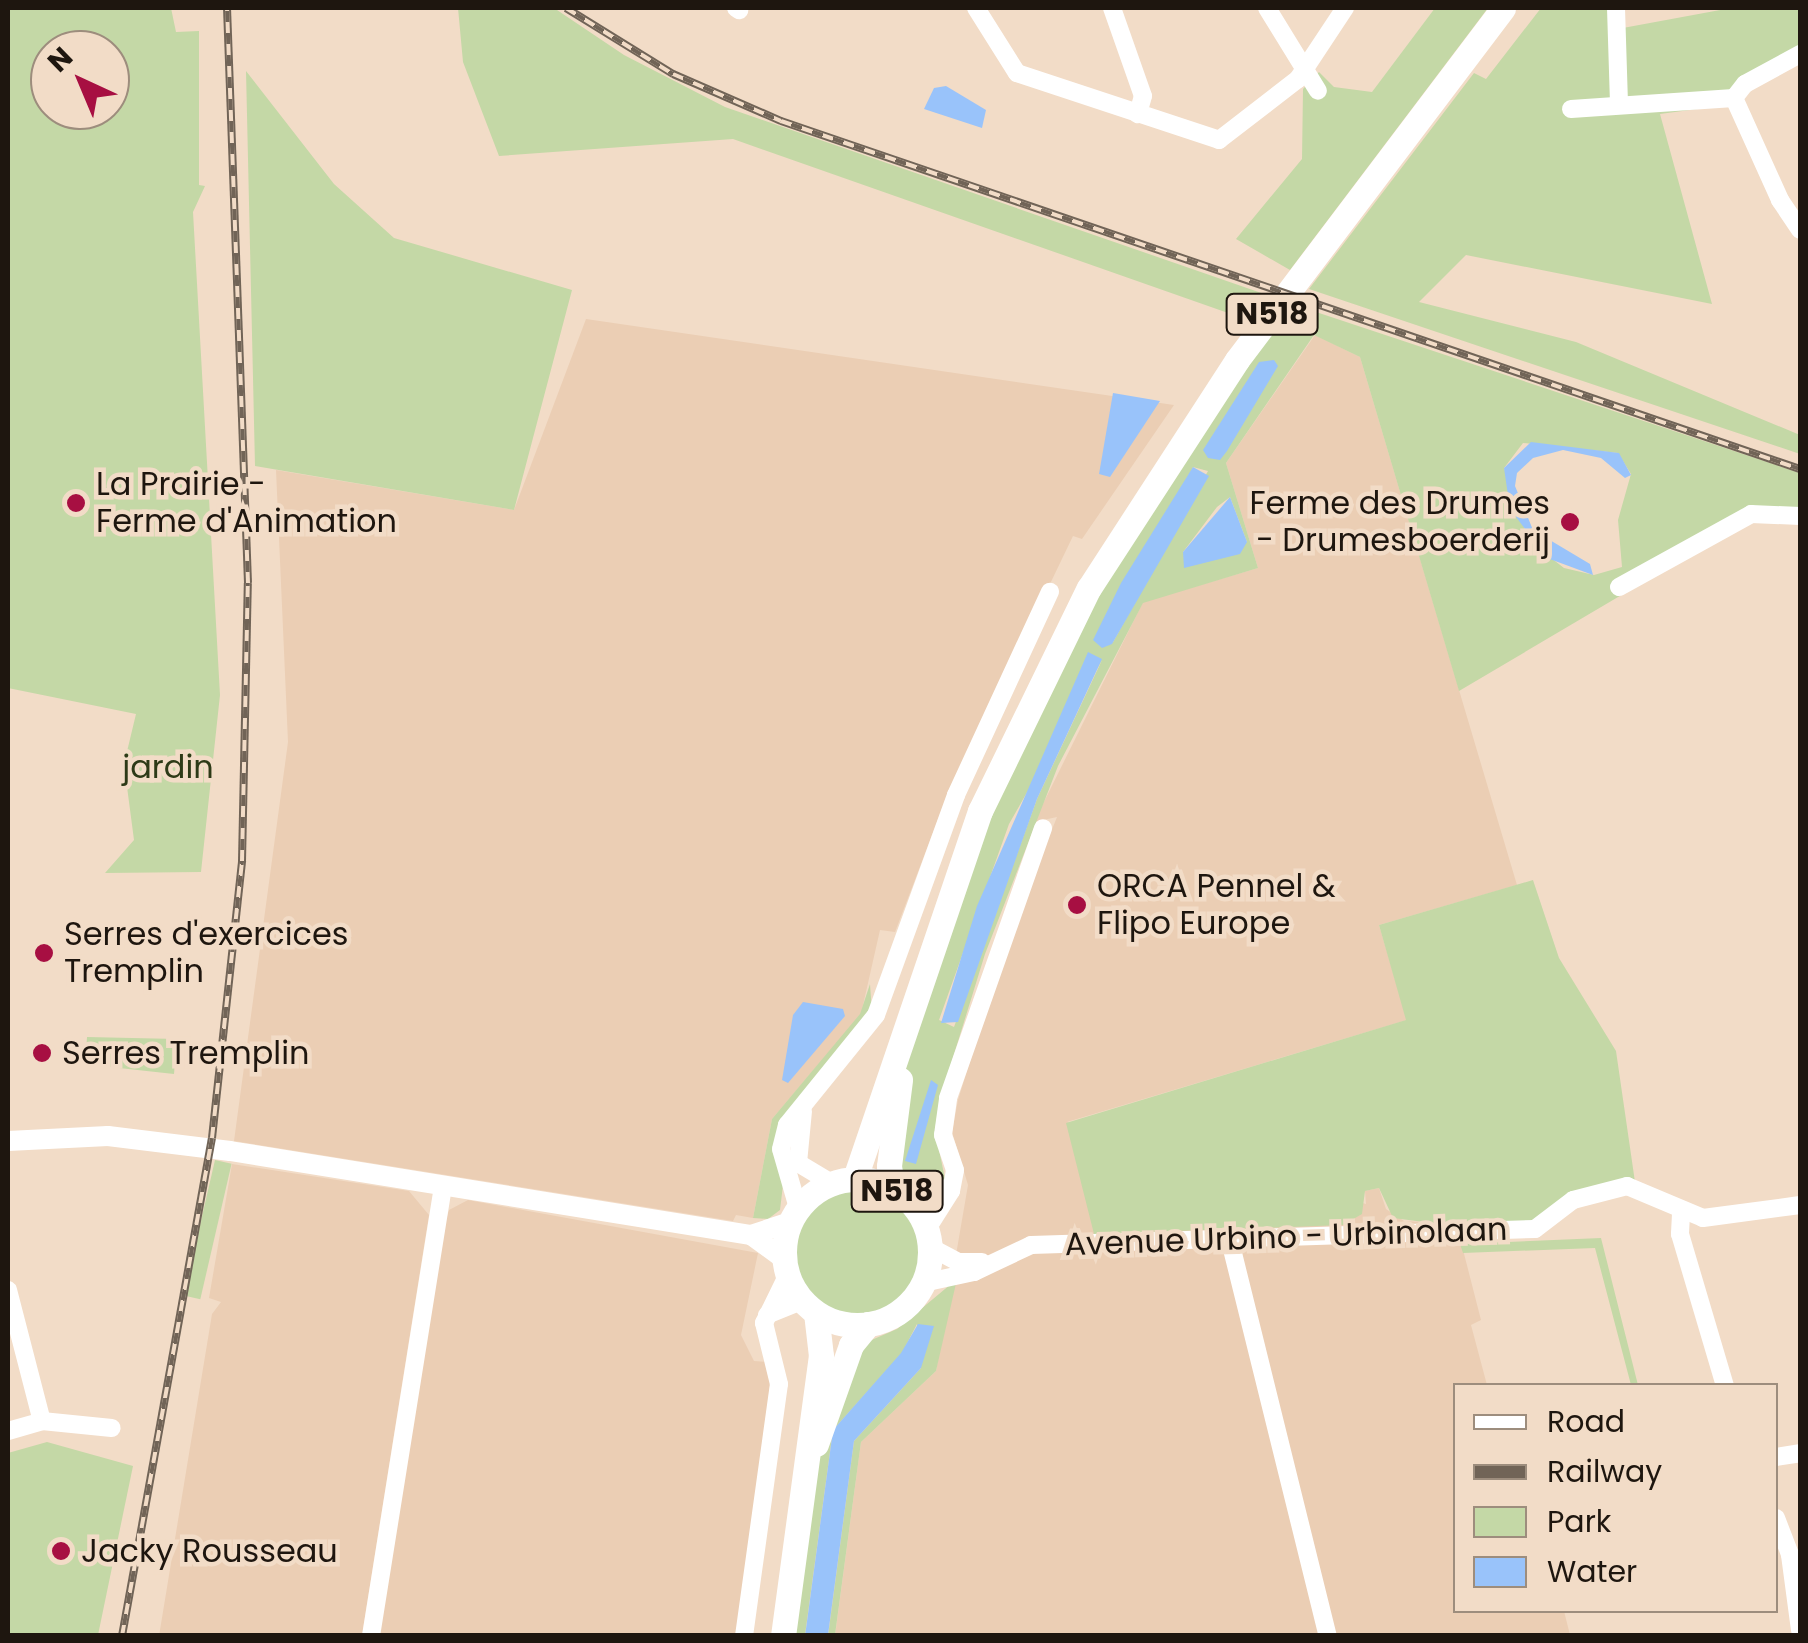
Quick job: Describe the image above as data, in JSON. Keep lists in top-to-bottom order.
{
  "streets": {
    "highway": ["N518"],
    "street": ["Avenue Urbino - Urbinolaan"]
  },
  "crossings": [
    ["N518", "Avenue Urbino - Urbinolaan"]
  ],
  "parks": ["jardin"],
  "places": [
    "La Prairie - Ferme d'Animation",
    "Ferme des Drumes - Drumesboerderij",
    "ORCA Pennel & Flipo Europe",
    "Serres d'exercices Tremplin",
    "Serres Tremplin",
    "Jacky Rousseau"
  ],
  "legend": [
    "Road",
    "Railway",
    "Park",
    "Water"
  ],
  "north": "top left"
}
